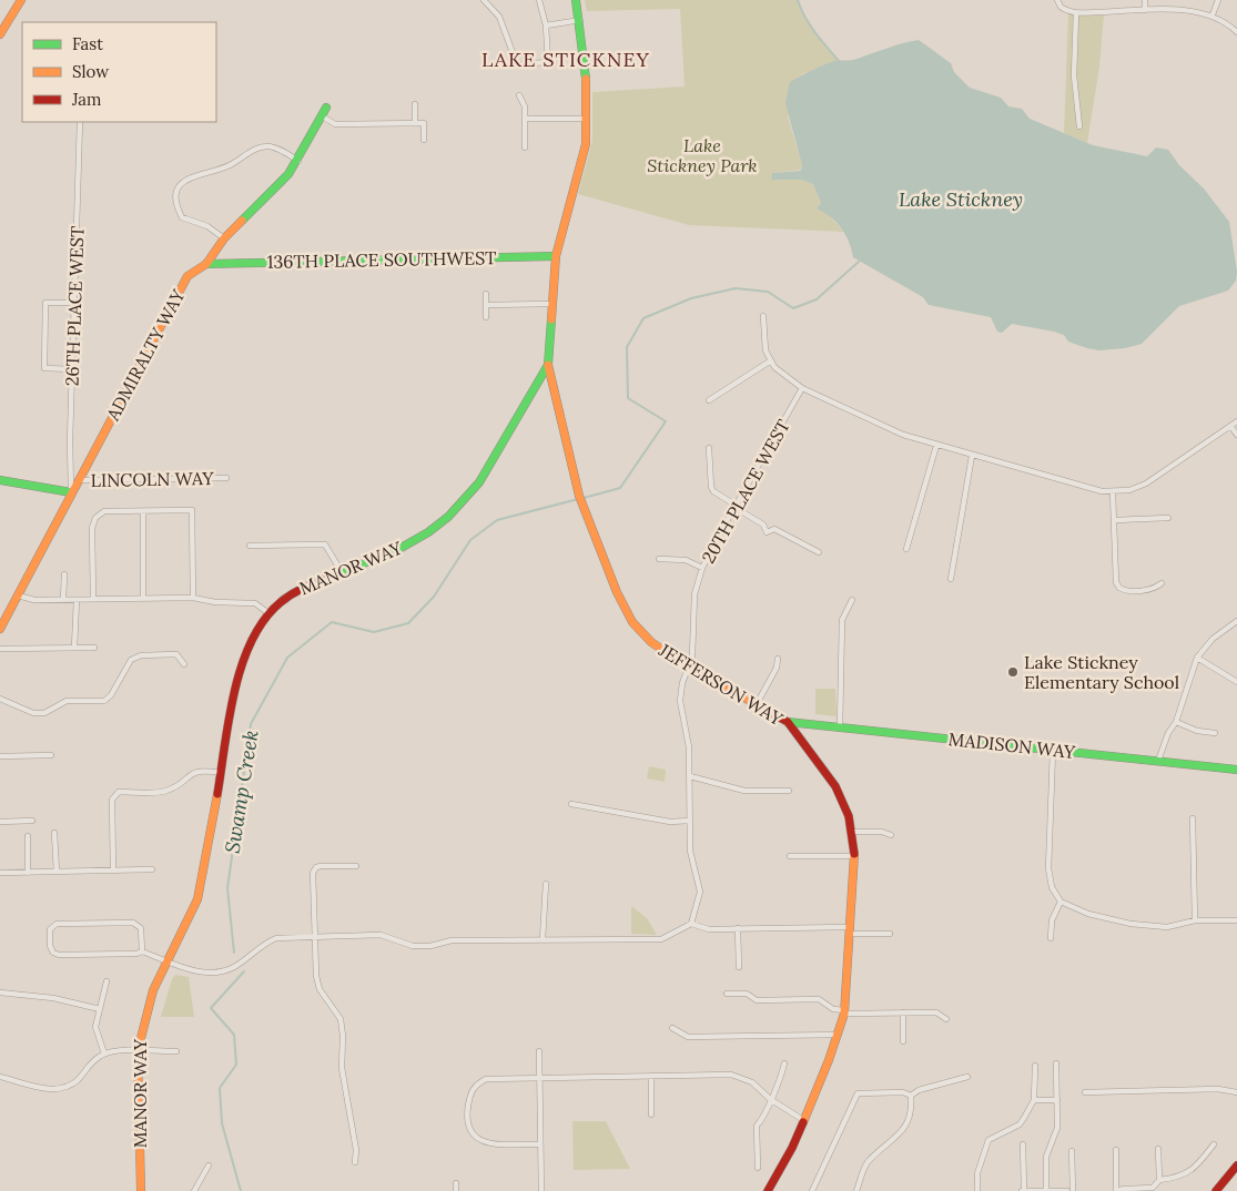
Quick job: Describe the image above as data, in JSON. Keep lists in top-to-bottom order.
{
  "streets": {
    "main road": [
      "136TH PLACE SOUTHWEST",
      "ADMIRALTY WAY",
      "LINCOLN WAY",
      "MANOR WAY",
      "JEFFERSON WAY",
      "MADISON WAY"
    ],
    "street": ["26TH PLACE WEST", "20TH PLACE WEST"]
  },
  "crossings": [
    ["136TH PLACE SOUTHWEST", "ADMIRALTY WAY"],
    ["136TH PLACE SOUTHWEST", "MANOR WAY"],
    ["26TH PLACE WEST", "ADMIRALTY WAY"],
    ["26TH PLACE WEST", "LINCOLN WAY"],
    ["ADMIRALTY WAY", "LINCOLN WAY"],
    ["20TH PLACE WEST", "JEFFERSON WAY"],
    ["MANOR WAY", "JEFFERSON WAY"],
    ["JEFFERSON WAY", "MADISON WAY"]
  ],
  "districts": ["LAKE STICKNEY"],
  "water": ["Lake Stickney", "Swamp Creek"],
  "parks": ["Lake Stickney Park"],
  "places": ["Lake Stickney Elementary School"],
  "legend": ["Fast", "Slow", "Jam"]
}
